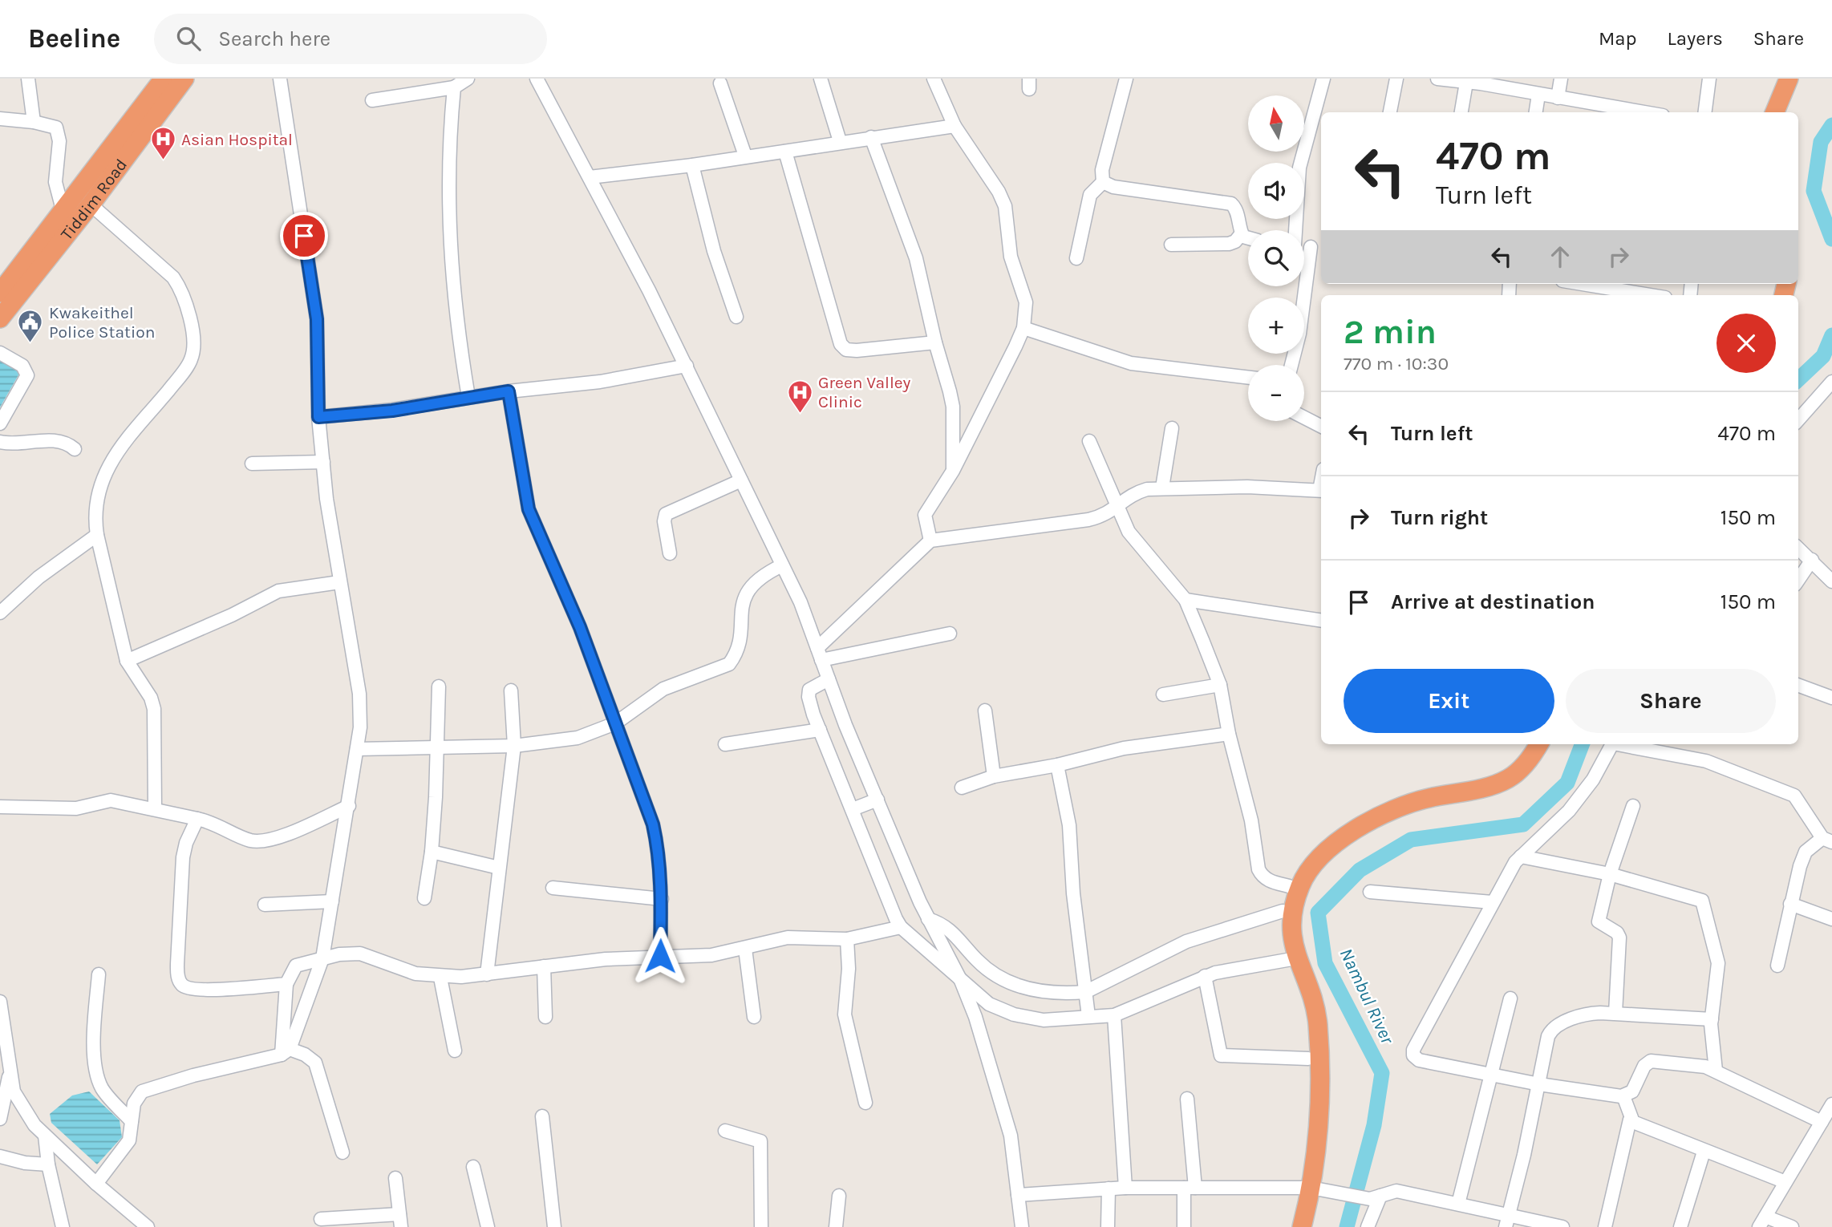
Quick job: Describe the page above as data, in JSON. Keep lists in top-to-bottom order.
{
  "streets": {
    "highway": ["Tiddim Road"]
  },
  "water": ["Nambul River"],
  "places": {
    "hospital": ["Asian Hospital", "Green Valley Clinic"],
    "public building": ["Kwakeithel Police Station"]
  },
  "north": "top",
  "page": {
    "header": "Beeline",
    "search": "Search here",
    "nav": ["Map", "Layers", "Share"],
    "map_buttons": ["+", "−"],
    "turn": ["470 m", "Turn left"],
    "heading": ["2 min", "770 m · 10:30"],
    "list": [
      {
        "name": "Turn left",
        "value": "470 m"
      },
      {
        "name": "Turn right",
        "value": "150 m"
      },
      {
        "name": "Arrive at destination",
        "value": "150 m"
      }
    ],
    "buttons": ["Exit", "Share"]
  }
}
